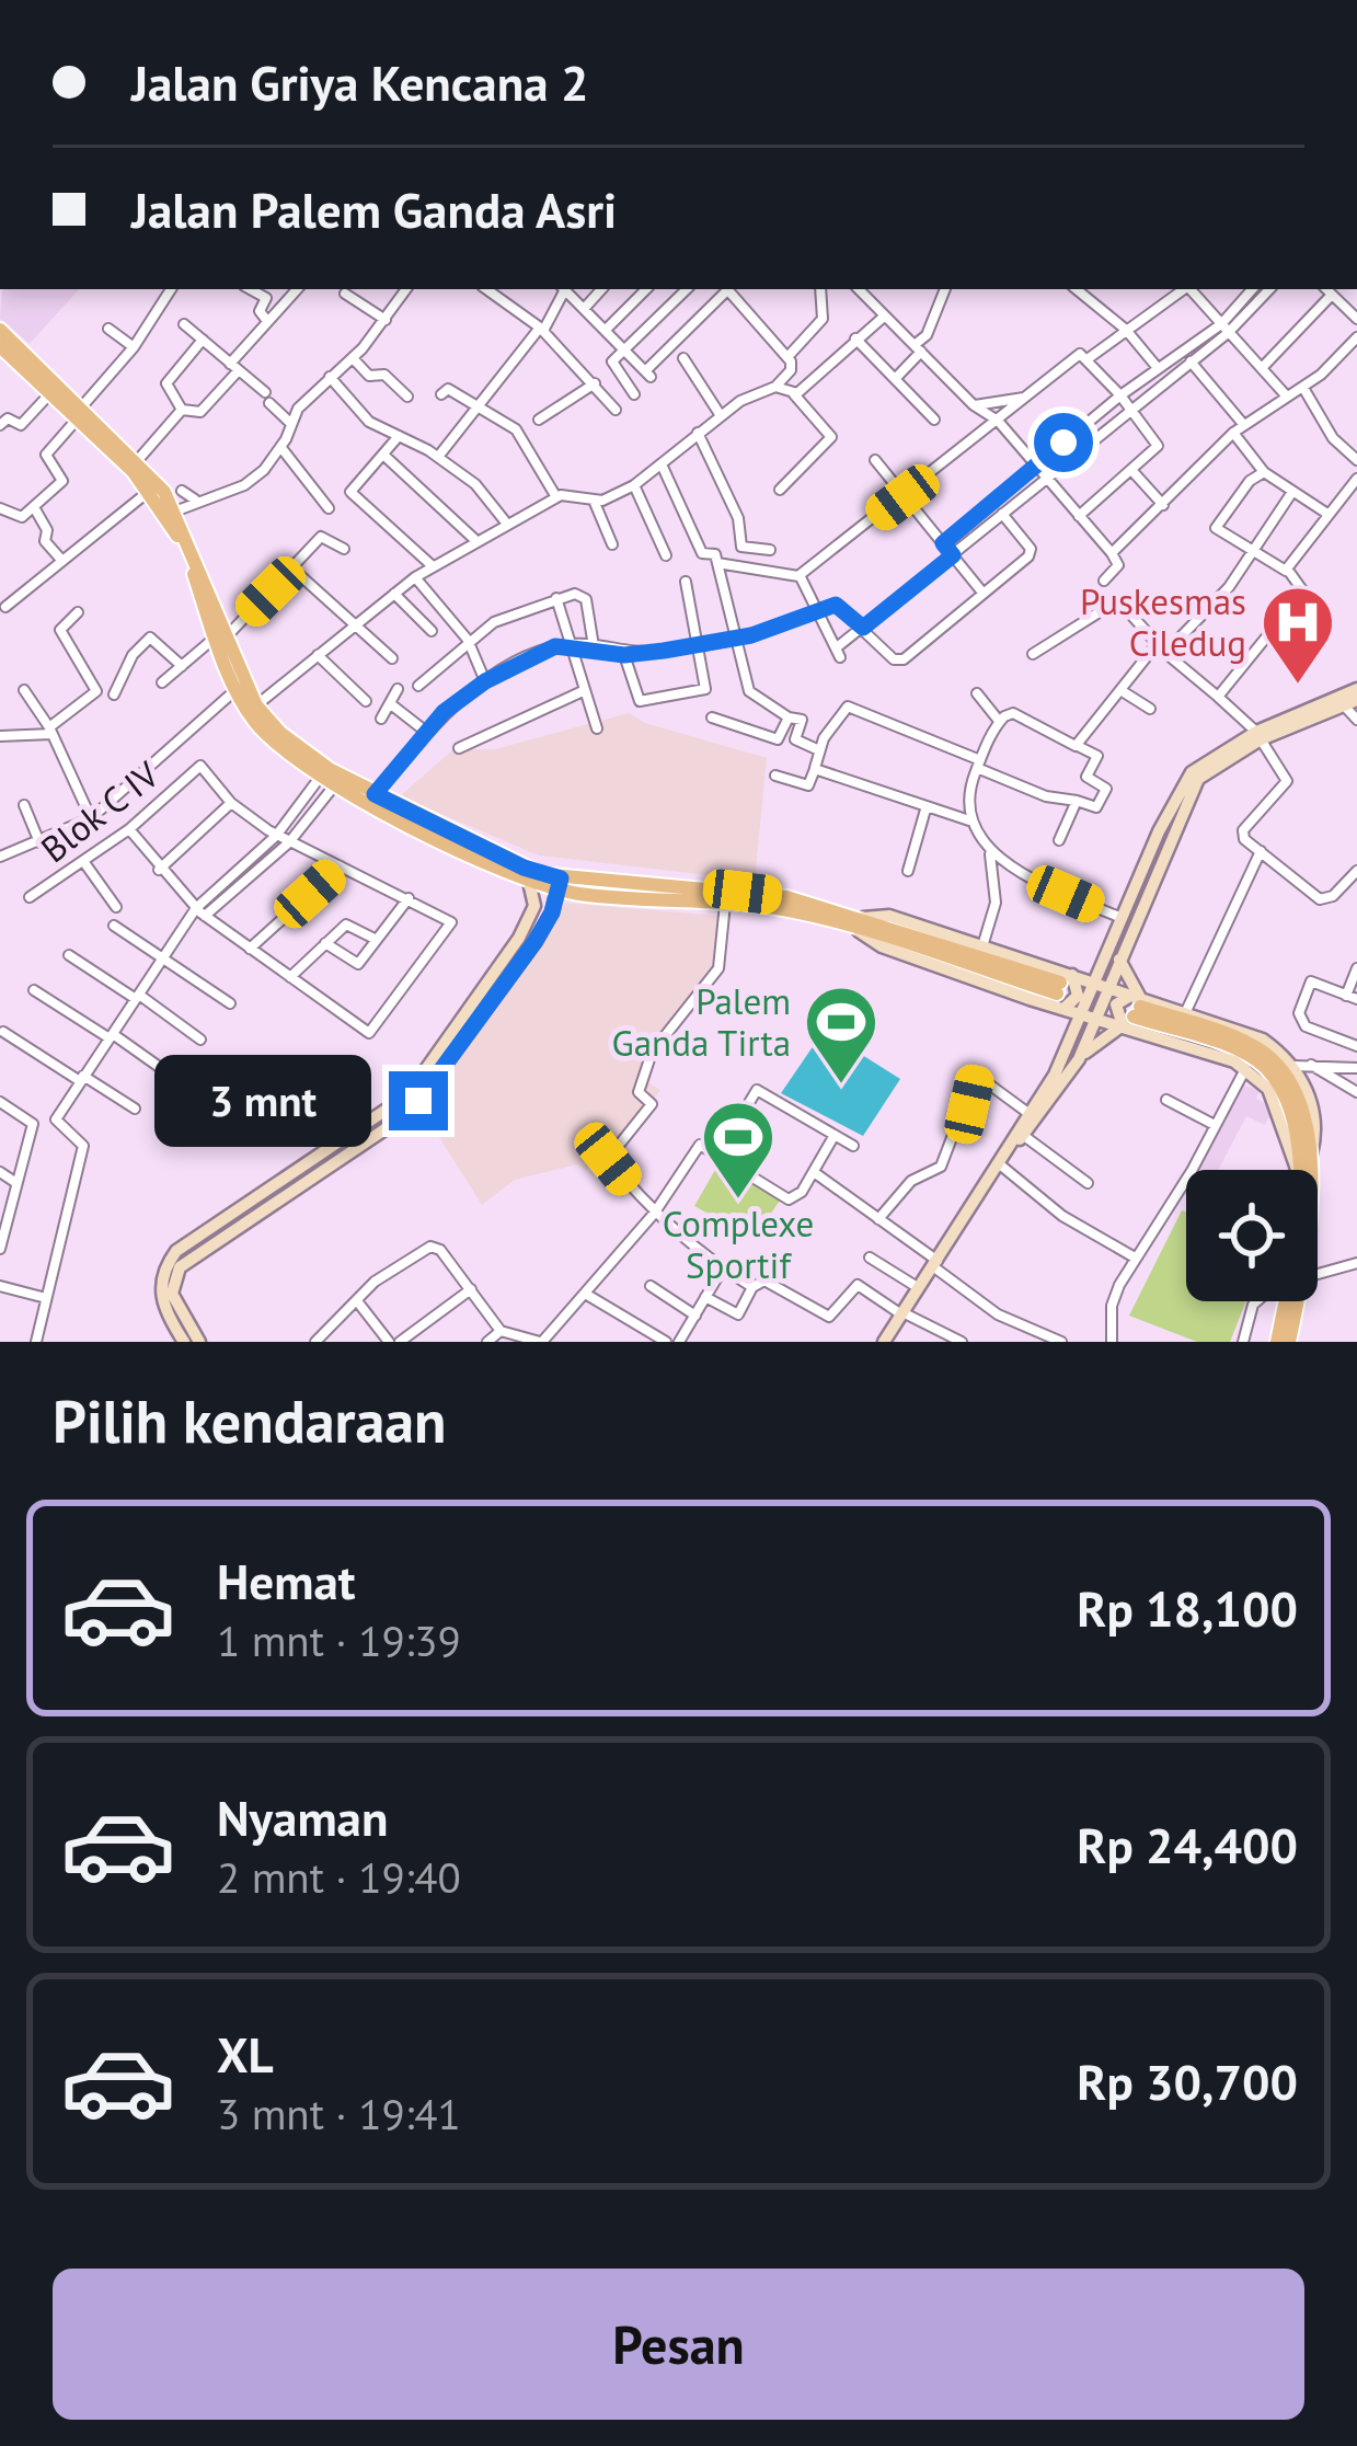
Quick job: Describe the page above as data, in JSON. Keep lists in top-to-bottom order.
{
  "streets": {
    "street": ["Blok C IV"]
  },
  "places": {
    "hospital": ["Puskesmas Ciledug"],
    "sports": ["Palem Ganda Tirta", "Complexe Sportif"]
  },
  "page": {
    "banner": ["Jalan Griya Kencana 2", "Jalan Palem Ganda Asri"],
    "bubble": "3 mnt",
    "heading": "Pilih kendaraan",
    "list": [
      {
        "name": "Hemat",
        "note": "1 mnt · 19:39",
        "value": "Rp 18,100"
      },
      {
        "name": "Nyaman",
        "note": "2 mnt · 19:40",
        "value": "Rp 24,400"
      },
      {
        "name": "XL",
        "note": "3 mnt · 19:41",
        "value": "Rp 30,700"
      }
    ],
    "buttons": "Pesan"
  }
}
